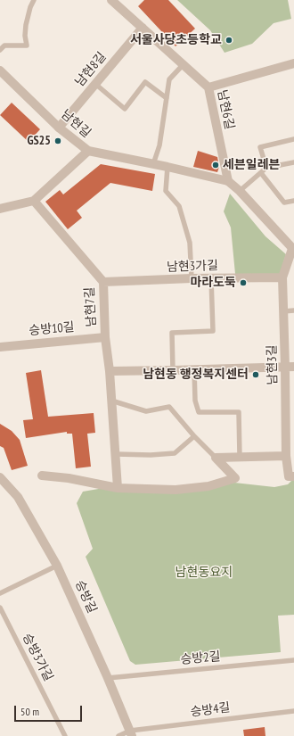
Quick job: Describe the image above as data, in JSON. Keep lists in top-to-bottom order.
{
  "streets": {
    "street": [
      "남현8길",
      "남현6길",
      "남현길",
      "남현3가길",
      "남현7길",
      "승방10길",
      "남현3길",
      "승방길"
    ],
    "lane": ["승방3가길", "승방2길", "승방4길"]
  },
  "crossings": [
    ["남현8길", "남현6길"],
    ["남현8길", "남현길"],
    ["남현6길", "남현길"],
    ["남현길", "남현3길"],
    ["남현3가길", "남현7길"],
    ["남현3가길", "남현3길"],
    ["남현7길", "승방10길"],
    ["승방길", "승방2길"],
    ["승방길", "승방4길"]
  ],
  "parks": ["남현동요지"],
  "places": [
    "서울사당초등학교",
    "GS25",
    "세븐일레븐",
    "마라도둑",
    "남현동 행정복지센터"
  ],
  "scale_bar": "50 m"
}
